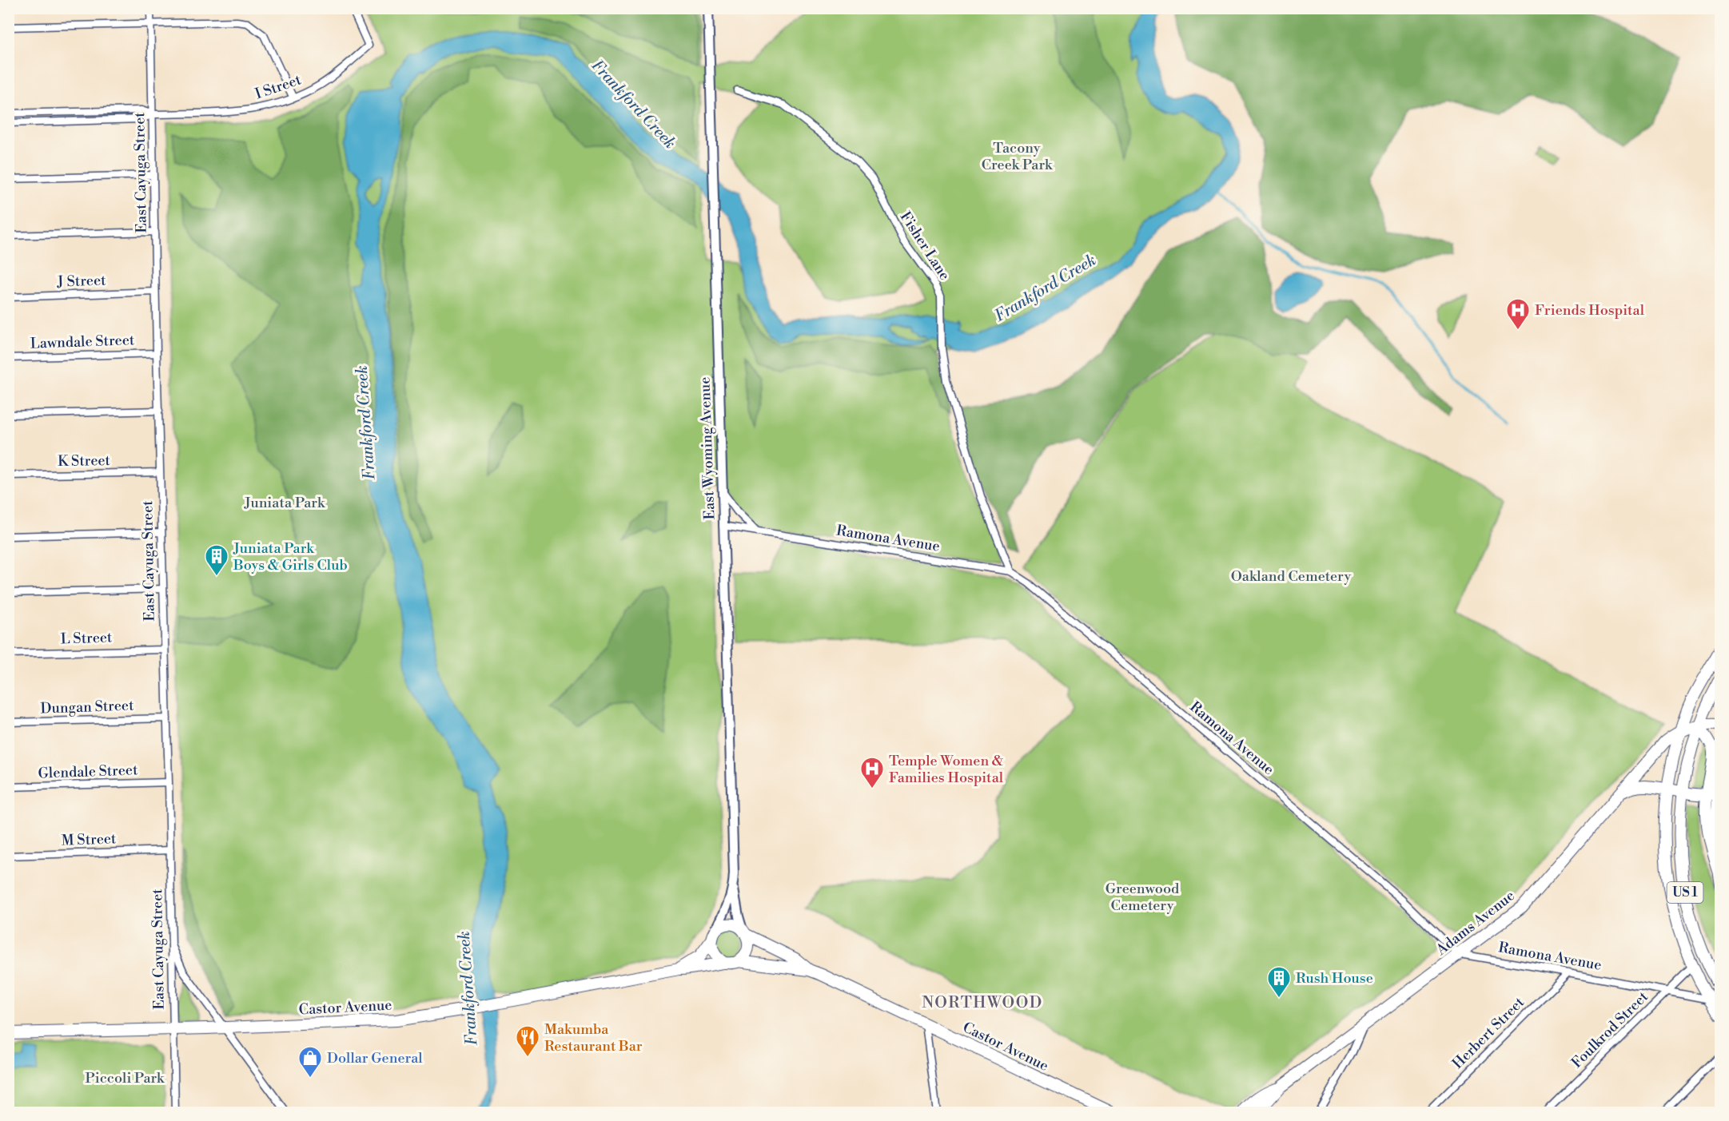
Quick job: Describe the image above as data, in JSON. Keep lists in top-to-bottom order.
{
  "streets": {
    "main road": ["US 1", "Adams Avenue", "Castor Avenue"],
    "street": [
      "I Street",
      "East Cayuga Street",
      "Fisher Lane",
      "J Street",
      "Lawndale Street",
      "East Wyoming Avenue",
      "K Street",
      "Ramona Avenue",
      "L Street",
      "Dungan Street",
      "Glendale Street",
      "M Street",
      "Foulkrod Street",
      "Herbert Street"
    ]
  },
  "crossings": [
    ["I Street", "East Cayuga Street"],
    ["East Cayuga Street", "J Street"],
    ["East Cayuga Street", "Lawndale Street"],
    ["East Cayuga Street", "K Street"],
    ["East Cayuga Street", "L Street"],
    ["East Cayuga Street", "Dungan Street"],
    ["East Cayuga Street", "Glendale Street"],
    ["East Cayuga Street", "M Street"],
    ["East Cayuga Street", "Castor Avenue"],
    ["Fisher Lane", "Ramona Avenue"],
    ["East Wyoming Avenue", "Ramona Avenue"],
    ["East Wyoming Avenue", "Castor Avenue"],
    ["Ramona Avenue", "US 1"],
    ["Ramona Avenue", "Adams Avenue"],
    ["Ramona Avenue", "Foulkrod Street"],
    ["Ramona Avenue", "Herbert Street"],
    ["US 1", "Adams Avenue"],
    ["US 1", "Foulkrod Street"]
  ],
  "districts": ["NORTHWOOD"],
  "water": ["Frankford Creek"],
  "parks": [
    "Tacony Creek Park",
    "Juniata Park",
    "Oakland Cemetery",
    "Greenwood Cemetery",
    "Piccoli Park"
  ],
  "places": {
    "hospital": ["Friends Hospital", "Temple Women & Families Hospital"],
    "building": ["Juniata Park Boys & Girls Club", "Rush House"],
    "restaurant": ["Makumba Restaurant Bar"],
    "shop": ["Dollar General"]
  }
}
